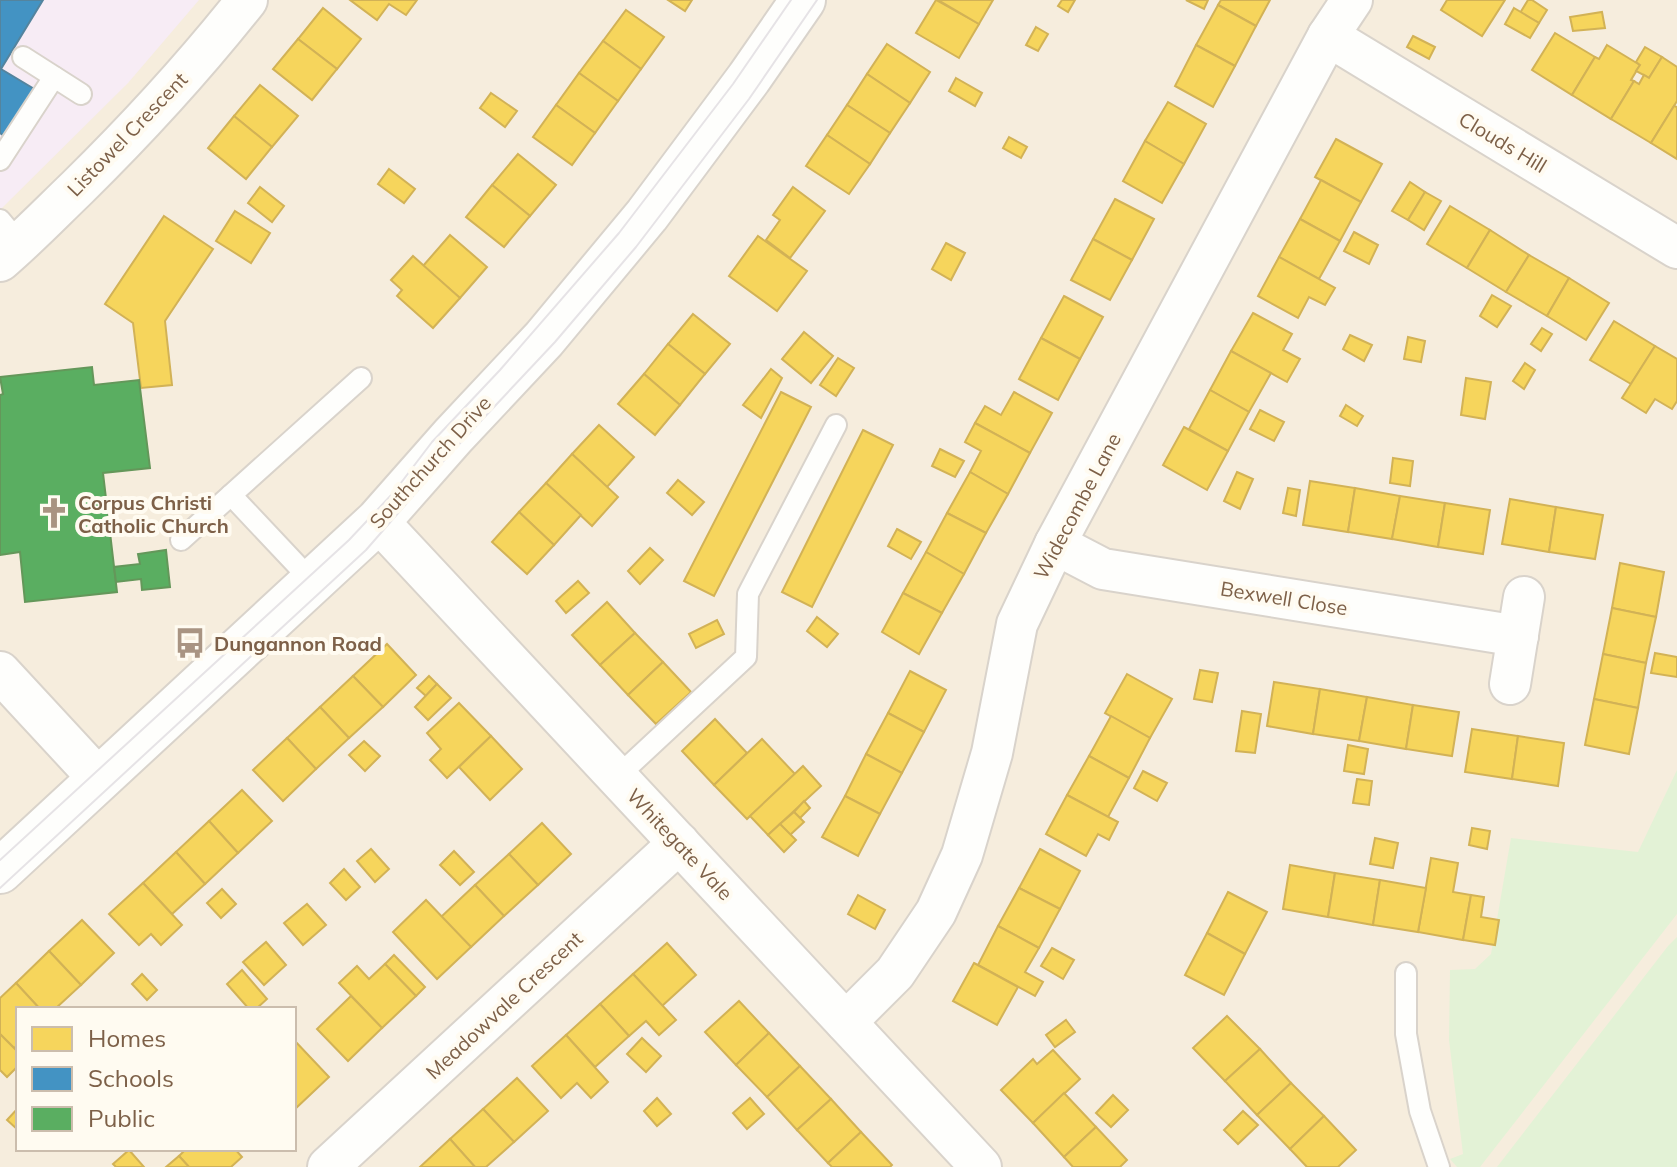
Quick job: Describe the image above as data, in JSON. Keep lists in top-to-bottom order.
{
  "streets": {
    "street": [
      "Listowel Crescent",
      "Clouds Hill",
      "Southchurch Drive",
      "Widecombe Lane",
      "Bexwell Close",
      "Whitegate Vale",
      "Meadowvale Crescent"
    ]
  },
  "crossings": [
    ["Clouds Hill", "Widecombe Lane"],
    ["Southchurch Drive", "Whitegate Vale"],
    ["Widecombe Lane", "Bexwell Close"],
    ["Widecombe Lane", "Whitegate Vale"],
    ["Whitegate Vale", "Meadowvale Crescent"]
  ],
  "places": {
    "church": ["Corpus Christi Catholic Church"],
    "bus stop": ["Dungannon Road"]
  },
  "legend": ["Homes", "Schools", "Public"]
}
